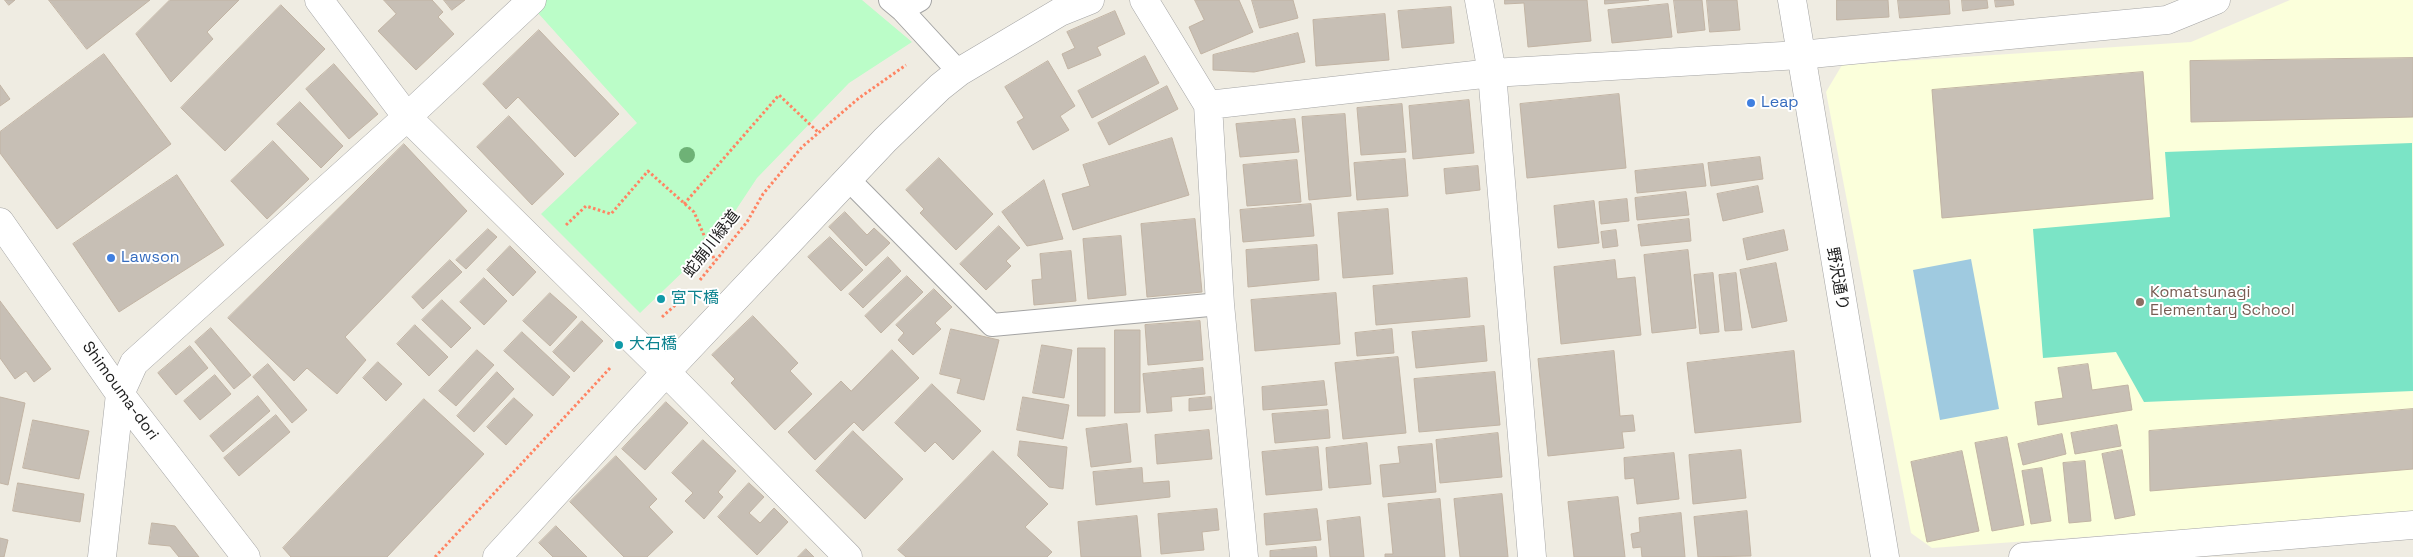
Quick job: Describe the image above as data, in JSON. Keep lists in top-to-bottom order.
{
  "streets": {
    "street": ["野沢通り", "Shimouma-dori"],
    "path": ["蛇崩川緑道"]
  },
  "places": [
    "Leap",
    "Lawson",
    "宮下橋",
    "Komatsunagi Elementary School",
    "大石橋"
  ]
}
